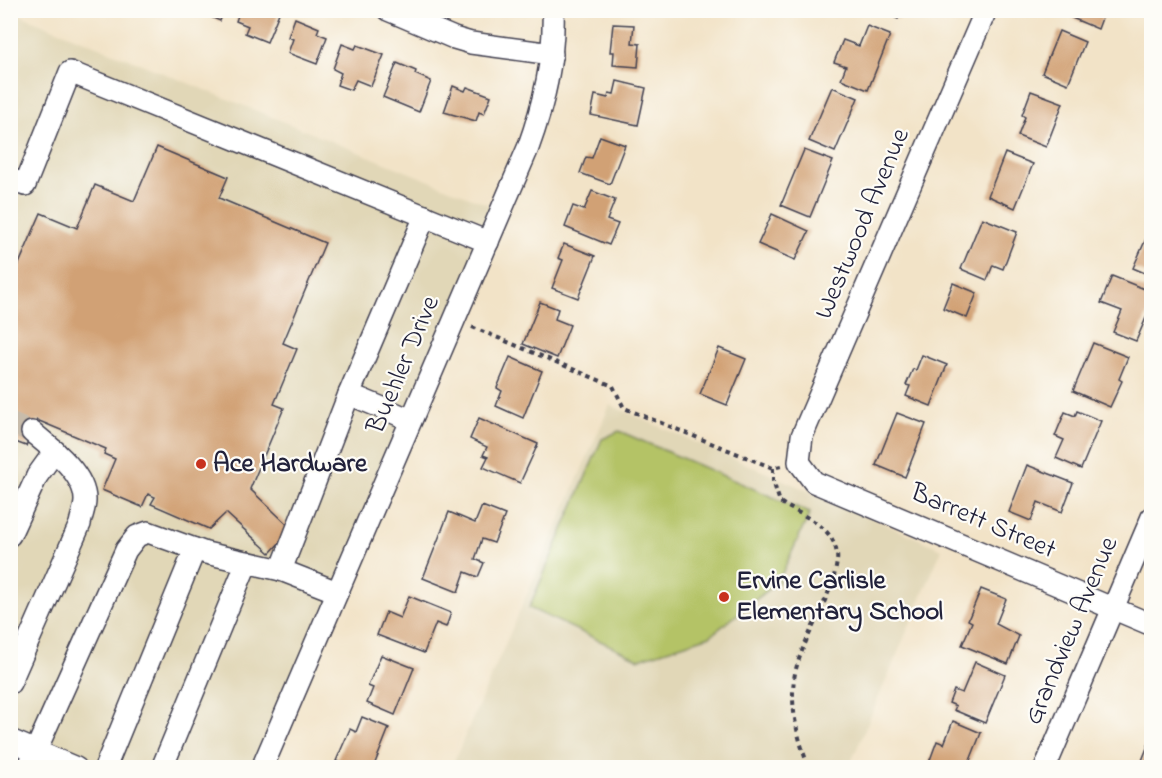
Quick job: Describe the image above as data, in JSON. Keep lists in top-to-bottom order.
{
  "streets": {
    "street": [
      "Westwood Avenue",
      "Buehler Drive",
      "Barrett Street",
      "Grandview Avenue"
    ]
  },
  "crossings": [
    ["Westwood Avenue", "Barrett Street"],
    ["Barrett Street", "Grandview Avenue"]
  ],
  "places": ["Ace Hardware", "Ervine Carlisle Elementary School"]
}
